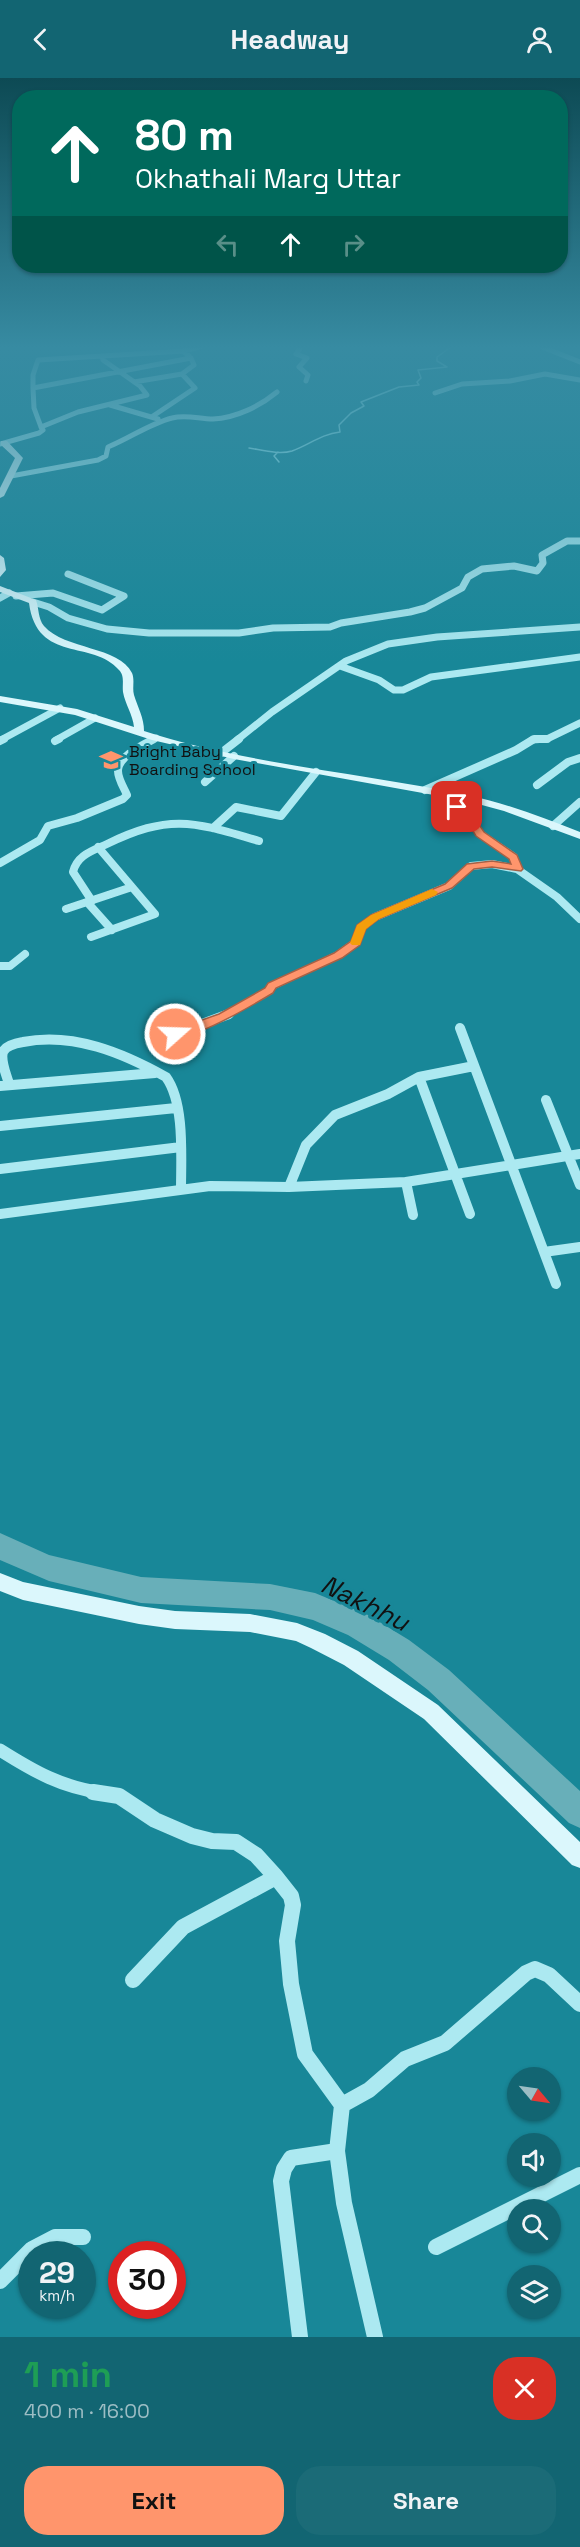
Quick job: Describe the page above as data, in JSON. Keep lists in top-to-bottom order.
{
  "water": ["Nakhhu"],
  "places": {
    "school or university": ["Bright Baby Boarding School"]
  },
  "north": "bottom right",
  "page": {
    "header": "Headway",
    "turn": ["80 m", "Okhathali Marg Uttar"],
    "speed": "29 km/h",
    "limit": "30",
    "heading": ["1 min", "400 m · 16:00"],
    "buttons": ["Exit", "Share"]
  }
}
